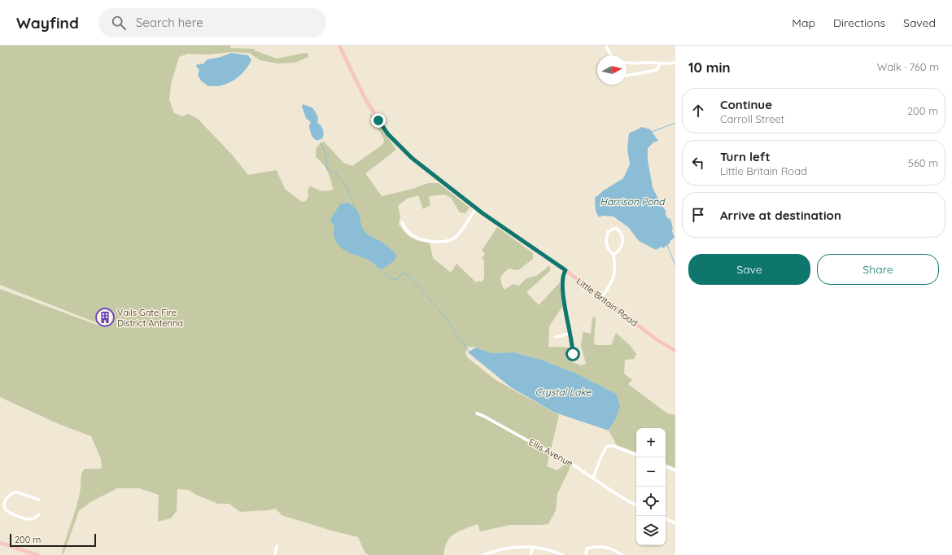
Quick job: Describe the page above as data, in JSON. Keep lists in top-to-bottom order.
{
  "streets": {
    "main road": ["Little Britain Road"],
    "street": ["Ellis Avenue"]
  },
  "water": ["Harrison Pond", "Crystal Lake"],
  "places": {
    "building": ["Vails Gate Fire District Antenna"]
  },
  "scale_bar": "200 m",
  "north": "right",
  "page": {
    "header": "Wayfind",
    "search": "Search here",
    "nav": ["Map", "Directions", "Saved"],
    "heading": ["10 min", "Walk · 760 m"],
    "list": [
      ["Continue", "Carroll Street", "200 m"],
      ["Turn left", "Little Britain Road", "560 m"],
      "Arrive at destination"
    ],
    "buttons": ["Save", "Share"],
    "map_buttons": ["+", "−"],
    "scale": "200 m"
  }
}
